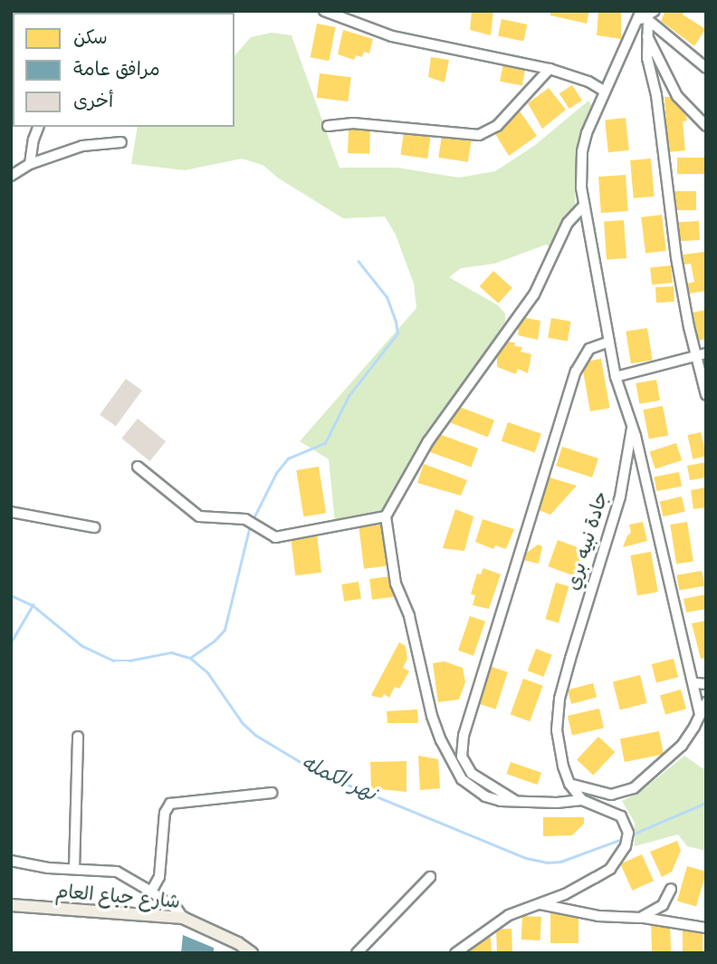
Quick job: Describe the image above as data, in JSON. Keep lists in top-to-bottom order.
{
  "streets": {
    "main road": ["شارع جباع العام"],
    "street": ["جادة نبيه بري"]
  },
  "water": ["نهر الكمله"],
  "legend": ["سكن", "مرافق عامة", "أخرى"]
}
